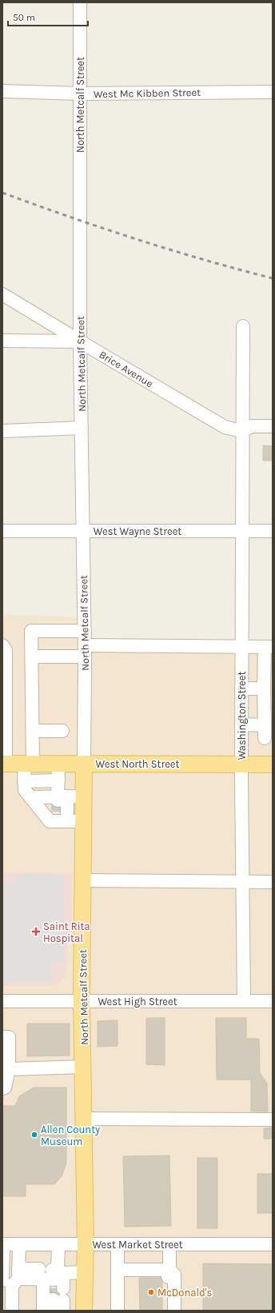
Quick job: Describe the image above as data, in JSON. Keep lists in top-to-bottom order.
{
  "streets": {
    "main road": ["North Metcalf Street", "West North Street"],
    "street": [
      "West Mc Kibben Street",
      "Brice Avenue",
      "West Wayne Street",
      "Washington Street",
      "West High Street",
      "West Market Street"
    ]
  },
  "crossings": [
    ["West Mc Kibben Street", "North Metcalf Street"],
    ["North Metcalf Street", "Brice Avenue"],
    ["North Metcalf Street", "West Wayne Street"],
    ["North Metcalf Street", "West North Street"],
    ["North Metcalf Street", "West High Street"],
    ["North Metcalf Street", "West Market Street"],
    ["Brice Avenue", "Washington Street"],
    ["West Wayne Street", "Washington Street"],
    ["Washington Street", "West North Street"],
    ["Washington Street", "West High Street"]
  ],
  "places": {
    "health": ["Saint Rita Hospital"],
    "other": ["Allen County Museum", "McDonald's"]
  },
  "scale_bar": "50 m"
}
